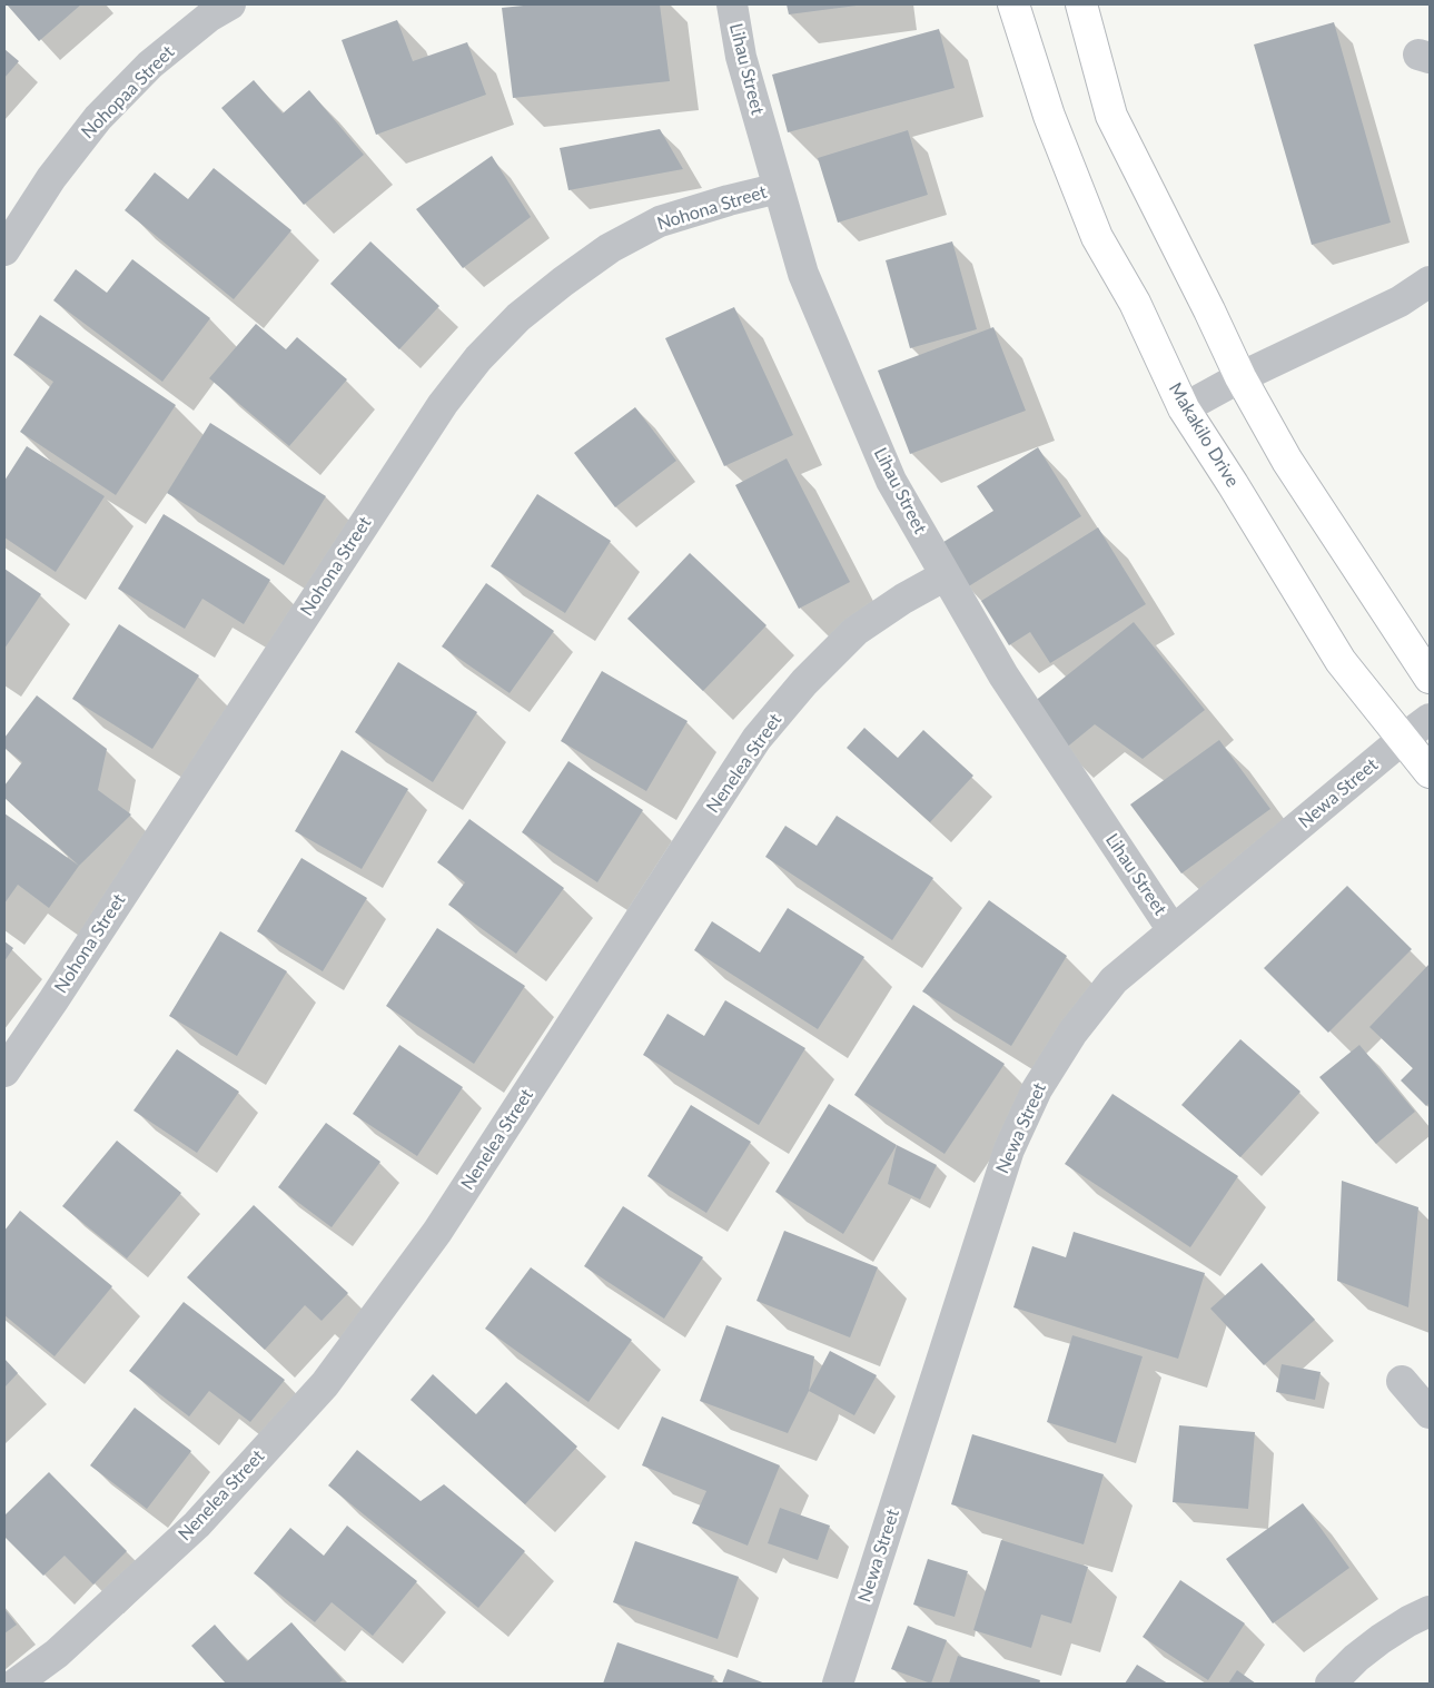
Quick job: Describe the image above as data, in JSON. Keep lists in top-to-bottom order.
{
  "streets": {
    "main road": ["Makakilo Drive"],
    "street": [
      "Lihau Street",
      "Nohopaa Street",
      "Nohona Street",
      "Nenelea Street",
      "Newa Street"
    ]
  },
  "crossings": [
    ["Lihau Street", "Nohona Street"],
    ["Lihau Street", "Nenelea Street"],
    ["Lihau Street", "Newa Street"],
    ["Makakilo Drive", "Newa Street"]
  ]
}
